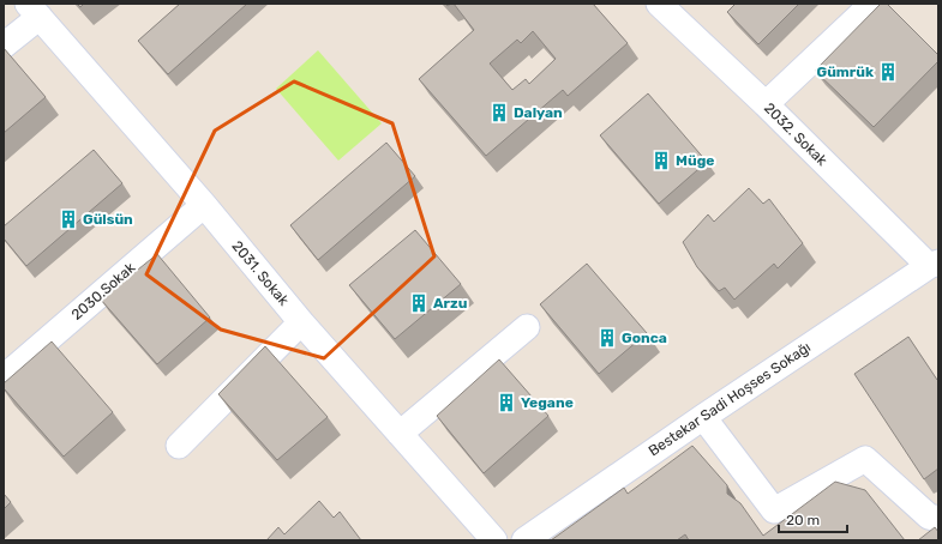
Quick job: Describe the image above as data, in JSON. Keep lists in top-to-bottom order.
{
  "streets": {
    "street": [
      "2032. Sokak",
      "2031. Sokak",
      "2030.Sokak",
      "Bestekar Sadi Hoşses Sokağı"
    ]
  },
  "crossings": [
    ["2032. Sokak", "Bestekar Sadi Hoşses Sokağı"],
    ["2031. Sokak", "2030.Sokak"]
  ],
  "places": {
    "building": [
      "Gümrük",
      "Dalyan",
      "Müge",
      "Gülsün",
      "Arzu",
      "Gonca",
      "Yegane"
    ]
  },
  "scale_bar": "20 m"
}
